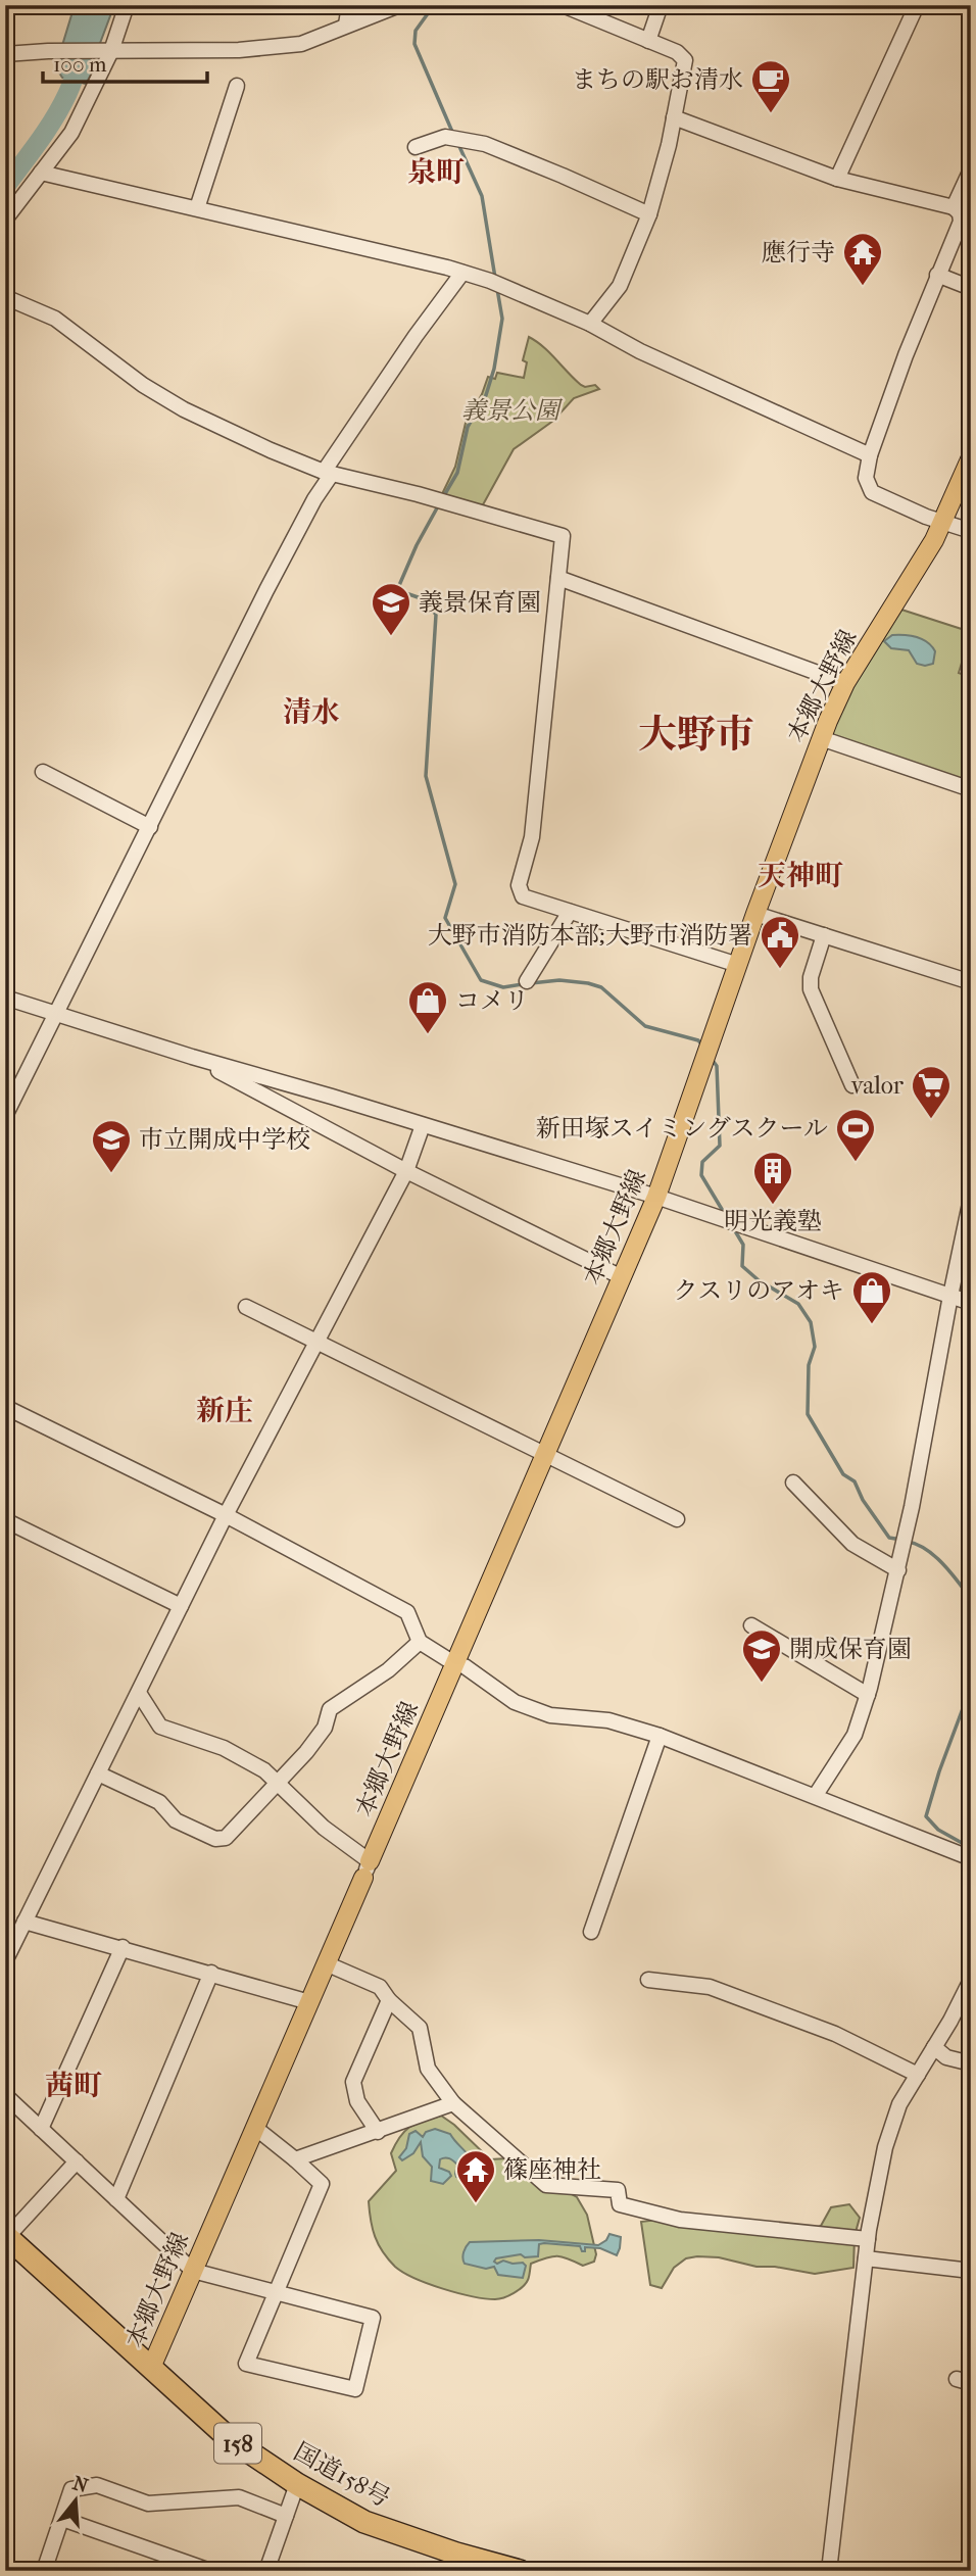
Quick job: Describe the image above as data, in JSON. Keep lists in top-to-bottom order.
{
  "streets": {
    "highway": ["158", "国道158号"],
    "main road": ["本郷大野線"]
  },
  "crossings": [
    ["本郷大野線", "国道158号"]
  ],
  "districts": [
    "泉町",
    "清水",
    "大野市",
    "天神町",
    "新庄",
    "茜町"
  ],
  "parks": ["義景公園"],
  "places": {
    "cafe": ["まちの駅お清水"],
    "temple": ["應行寺", "篠座神社"],
    "school or university": ["義景保育園", "市立開成中学校", "開成保育園"],
    "public building": ["大野市消防本部;大野市消防署"],
    "shop": ["コメリ", "クスリのアオキ"],
    "supermarket": ["valor"],
    "sports": ["新田塚スイミングスクール"],
    "building": ["明光義塾"]
  },
  "scale_bar": "100 m",
  "north": "top"
}
